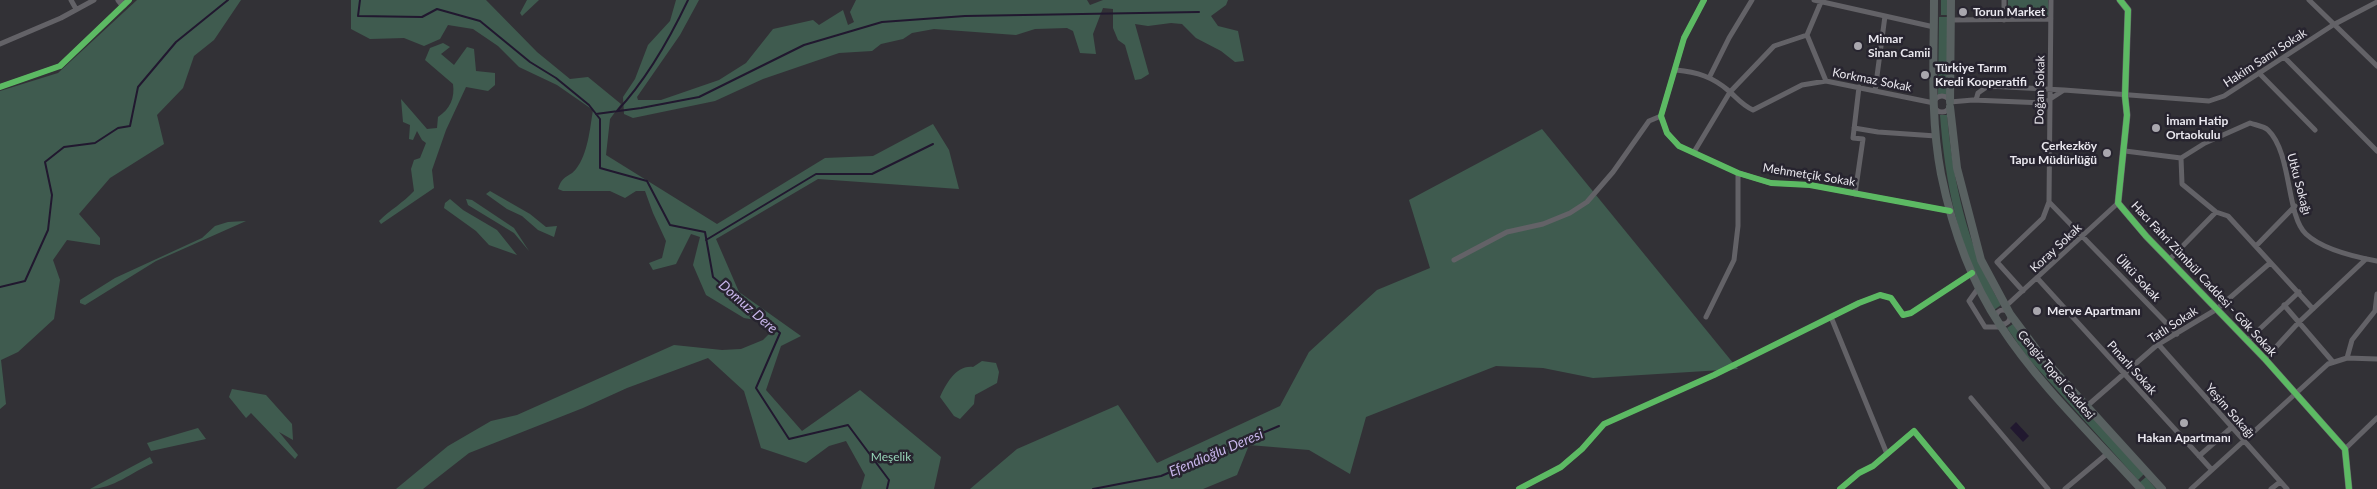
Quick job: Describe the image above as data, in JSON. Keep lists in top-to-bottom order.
{
  "streets": {
    "main road": ["Cengiz Topel Caddesi"],
    "street": [
      "Hakim Sami Sokak",
      "Korkmaz Sokak",
      "Doğan Sokak",
      "Mehmetçik Sokak",
      "Utku Sokağı",
      "Koray Sokak",
      "Ülkü Sokak",
      "Hacı Fahri Zümbül Caddesi - Gök Sokak",
      "Tatlı Sokak",
      "Pınarlı Sokak",
      "Yeşim Sokağı"
    ]
  },
  "crossings": [
    ["Hakim Sami Sokak", "Doğan Sokak"],
    ["Hakim Sami Sokak", "Hacı Fahri Zümbül Caddesi - Gök Sokak"],
    ["Korkmaz Sokak", "Cengiz Topel Caddesi"],
    ["Mehmetçik Sokak", "Cengiz Topel Caddesi"],
    ["Koray Sokak", "Ülkü Sokak"],
    ["Koray Sokak", "Hacı Fahri Zümbül Caddesi - Gök Sokak"],
    ["Koray Sokak", "Pınarlı Sokak"],
    ["Koray Sokak", "Cengiz Topel Caddesi"],
    ["Ülkü Sokak", "Tatlı Sokak"],
    ["Hacı Fahri Zümbül Caddesi - Gök Sokak", "Tatlı Sokak"],
    ["Tatlı Sokak", "Pınarlı Sokak"],
    ["Tatlı Sokak", "Cengiz Topel Caddesi"],
    ["Tatlı Sokak", "Yeşim Sokağı"]
  ],
  "water": ["Domuz Dere", "Efendioğlu Deresi"],
  "parks": ["Meşelik"],
  "places": [
    "Torun Market",
    "Mimar Sinan Camii",
    "Türkiye Tarım Kredi Kooperatifi",
    "İmam Hatip Ortaokulu",
    "Çerkezköy Tapu Müdürlüğü",
    "Merve Apartmanı",
    "Hakan Apartmanı"
  ]
}
